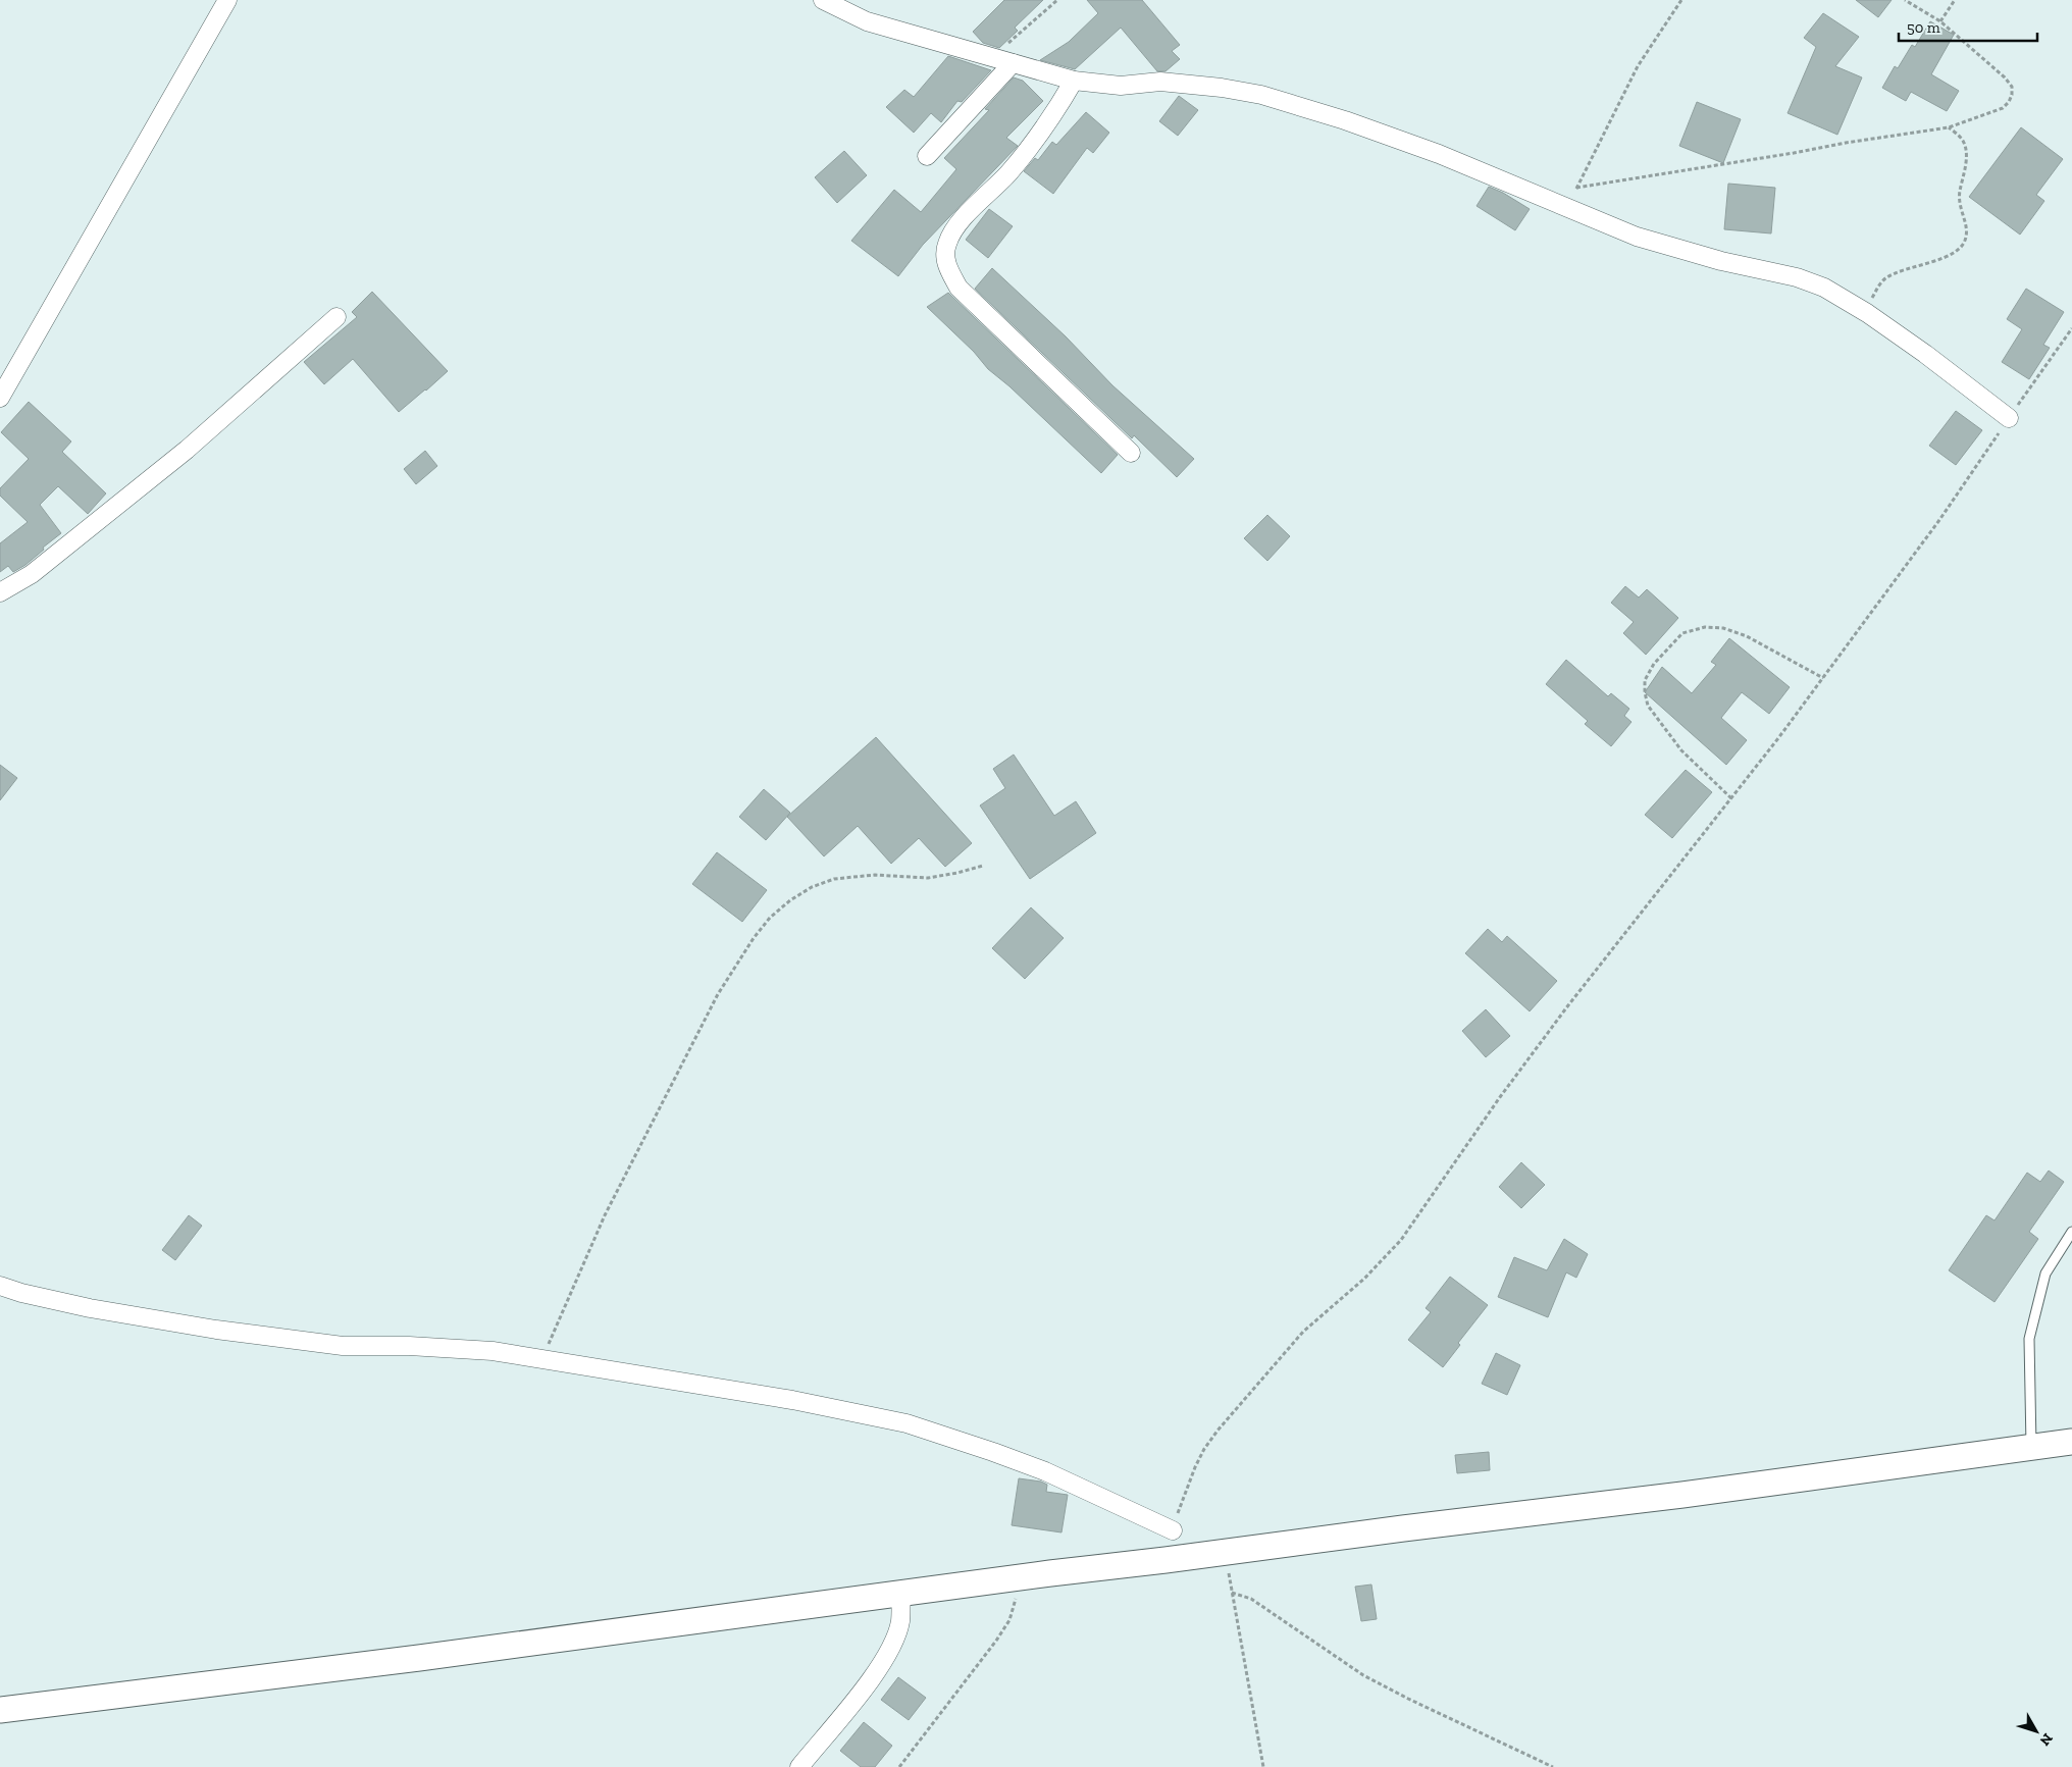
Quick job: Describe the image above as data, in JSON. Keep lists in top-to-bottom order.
{
  "scale_bar": "50 m",
  "north": "bottom right"
}
